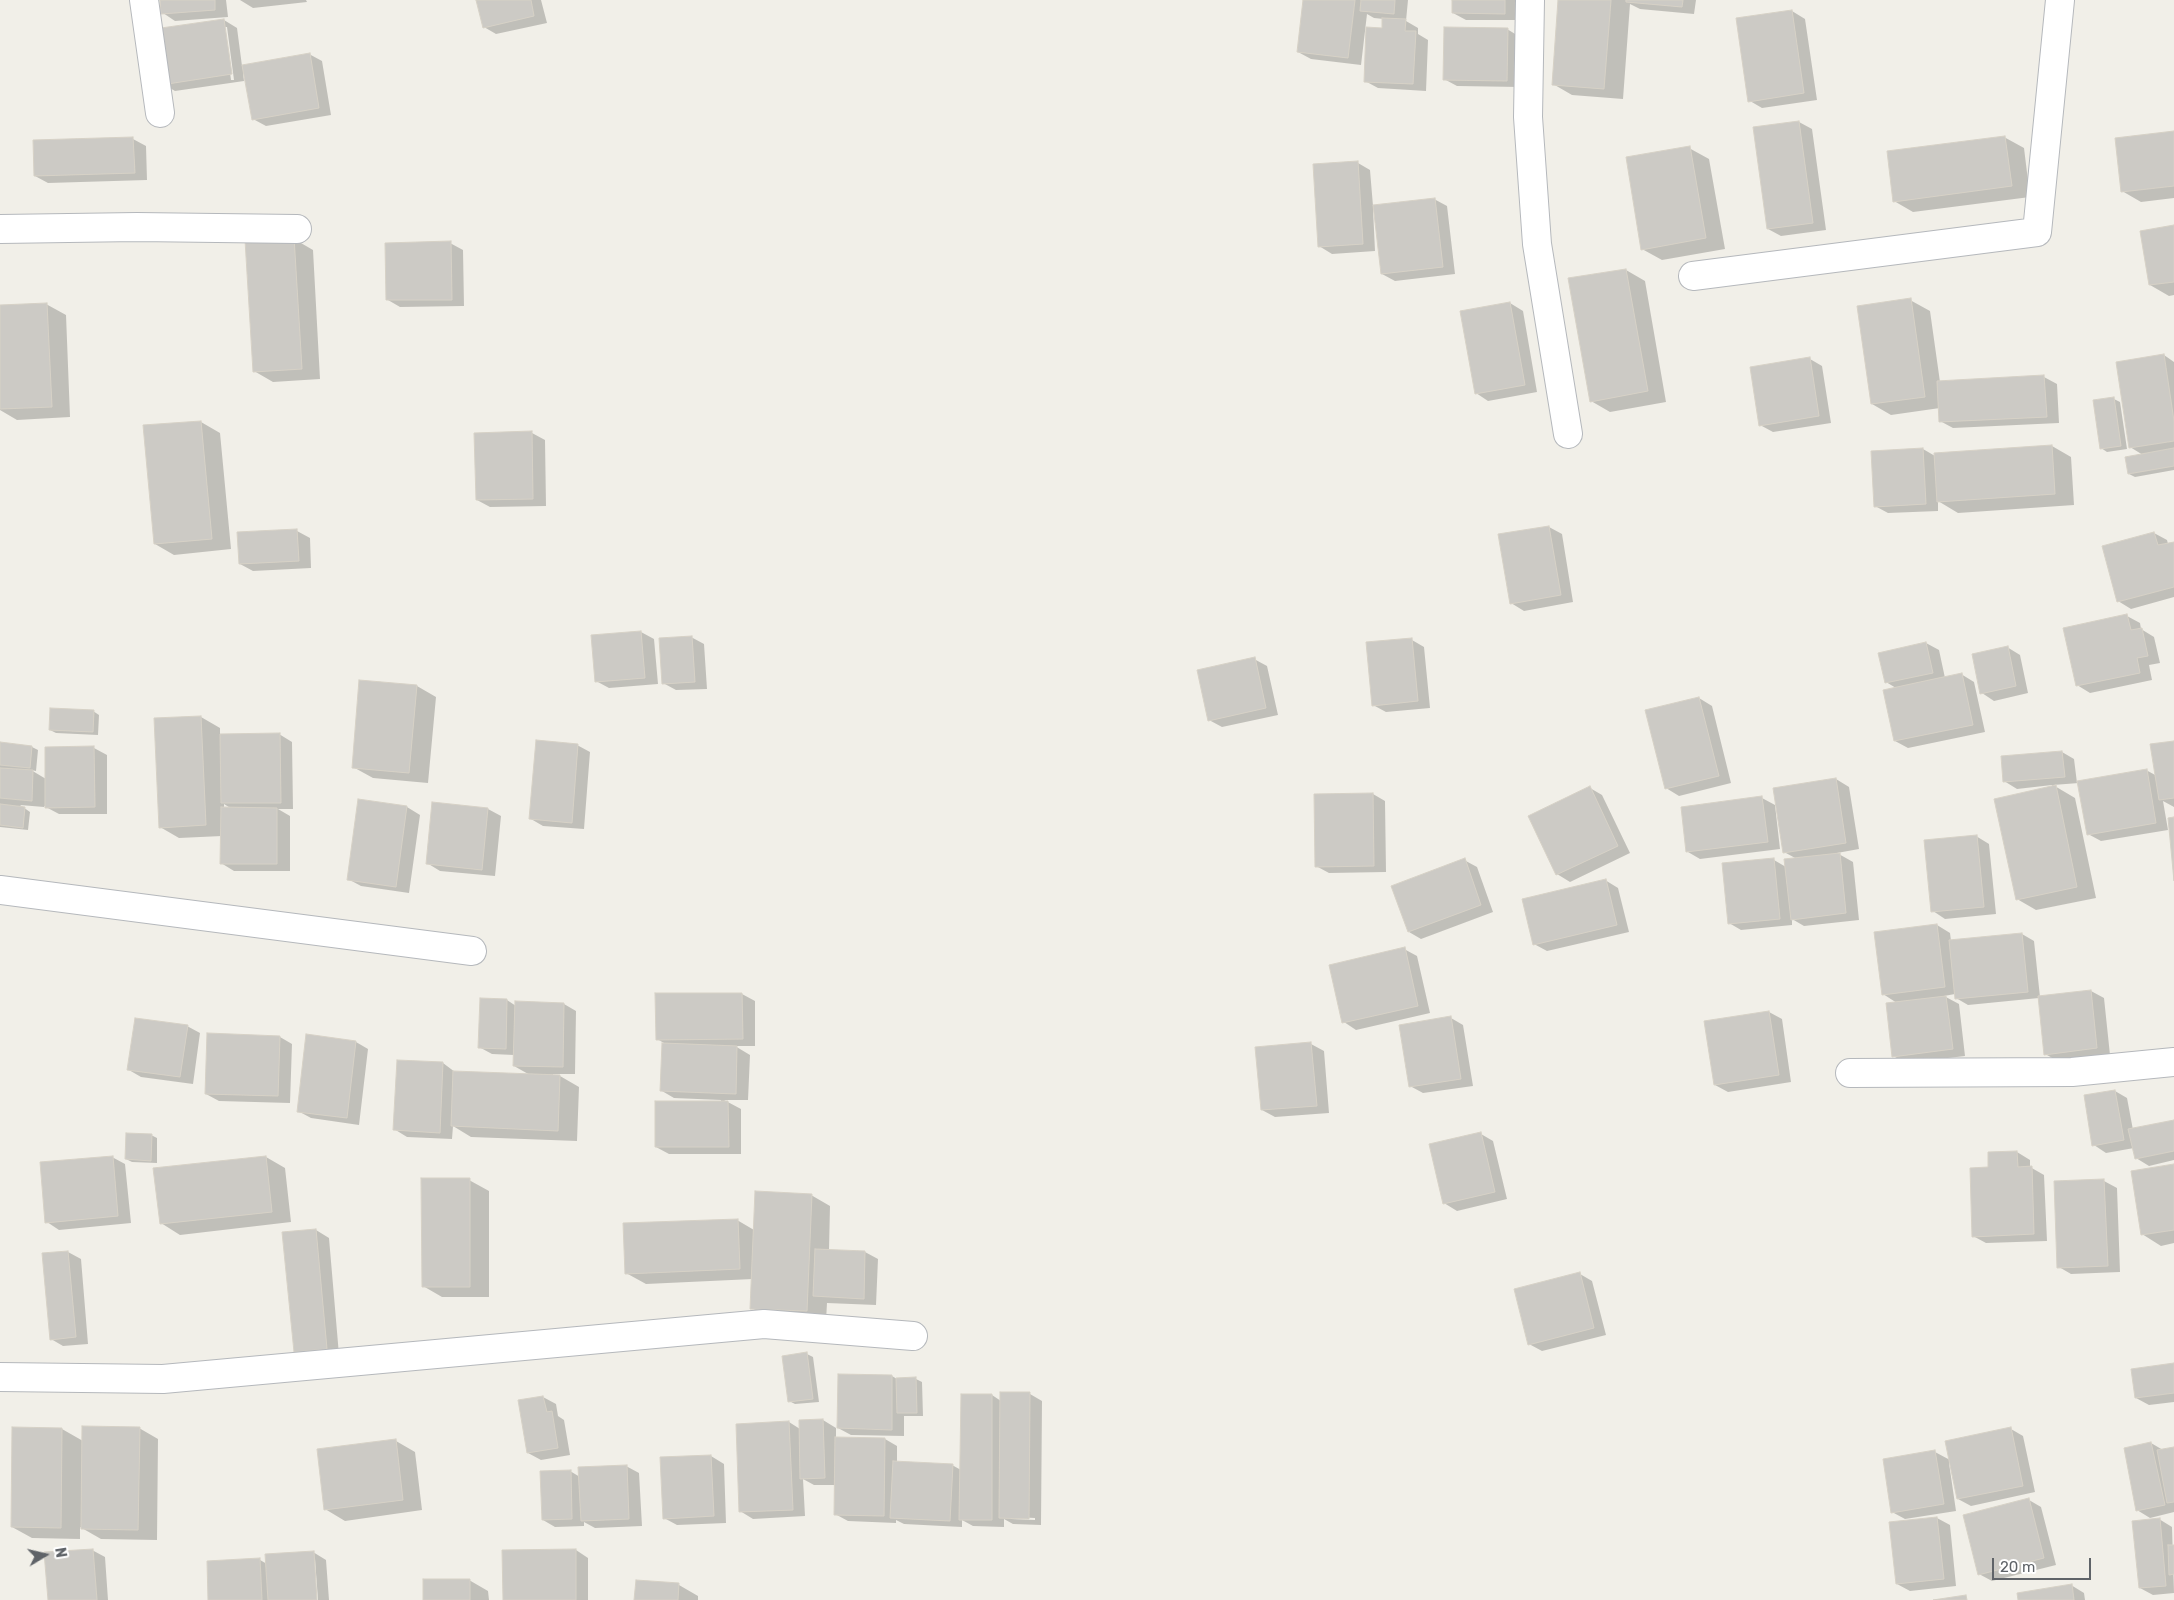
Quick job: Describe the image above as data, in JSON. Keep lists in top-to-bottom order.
{
  "scale_bar": "20 m",
  "north": "right"
}
